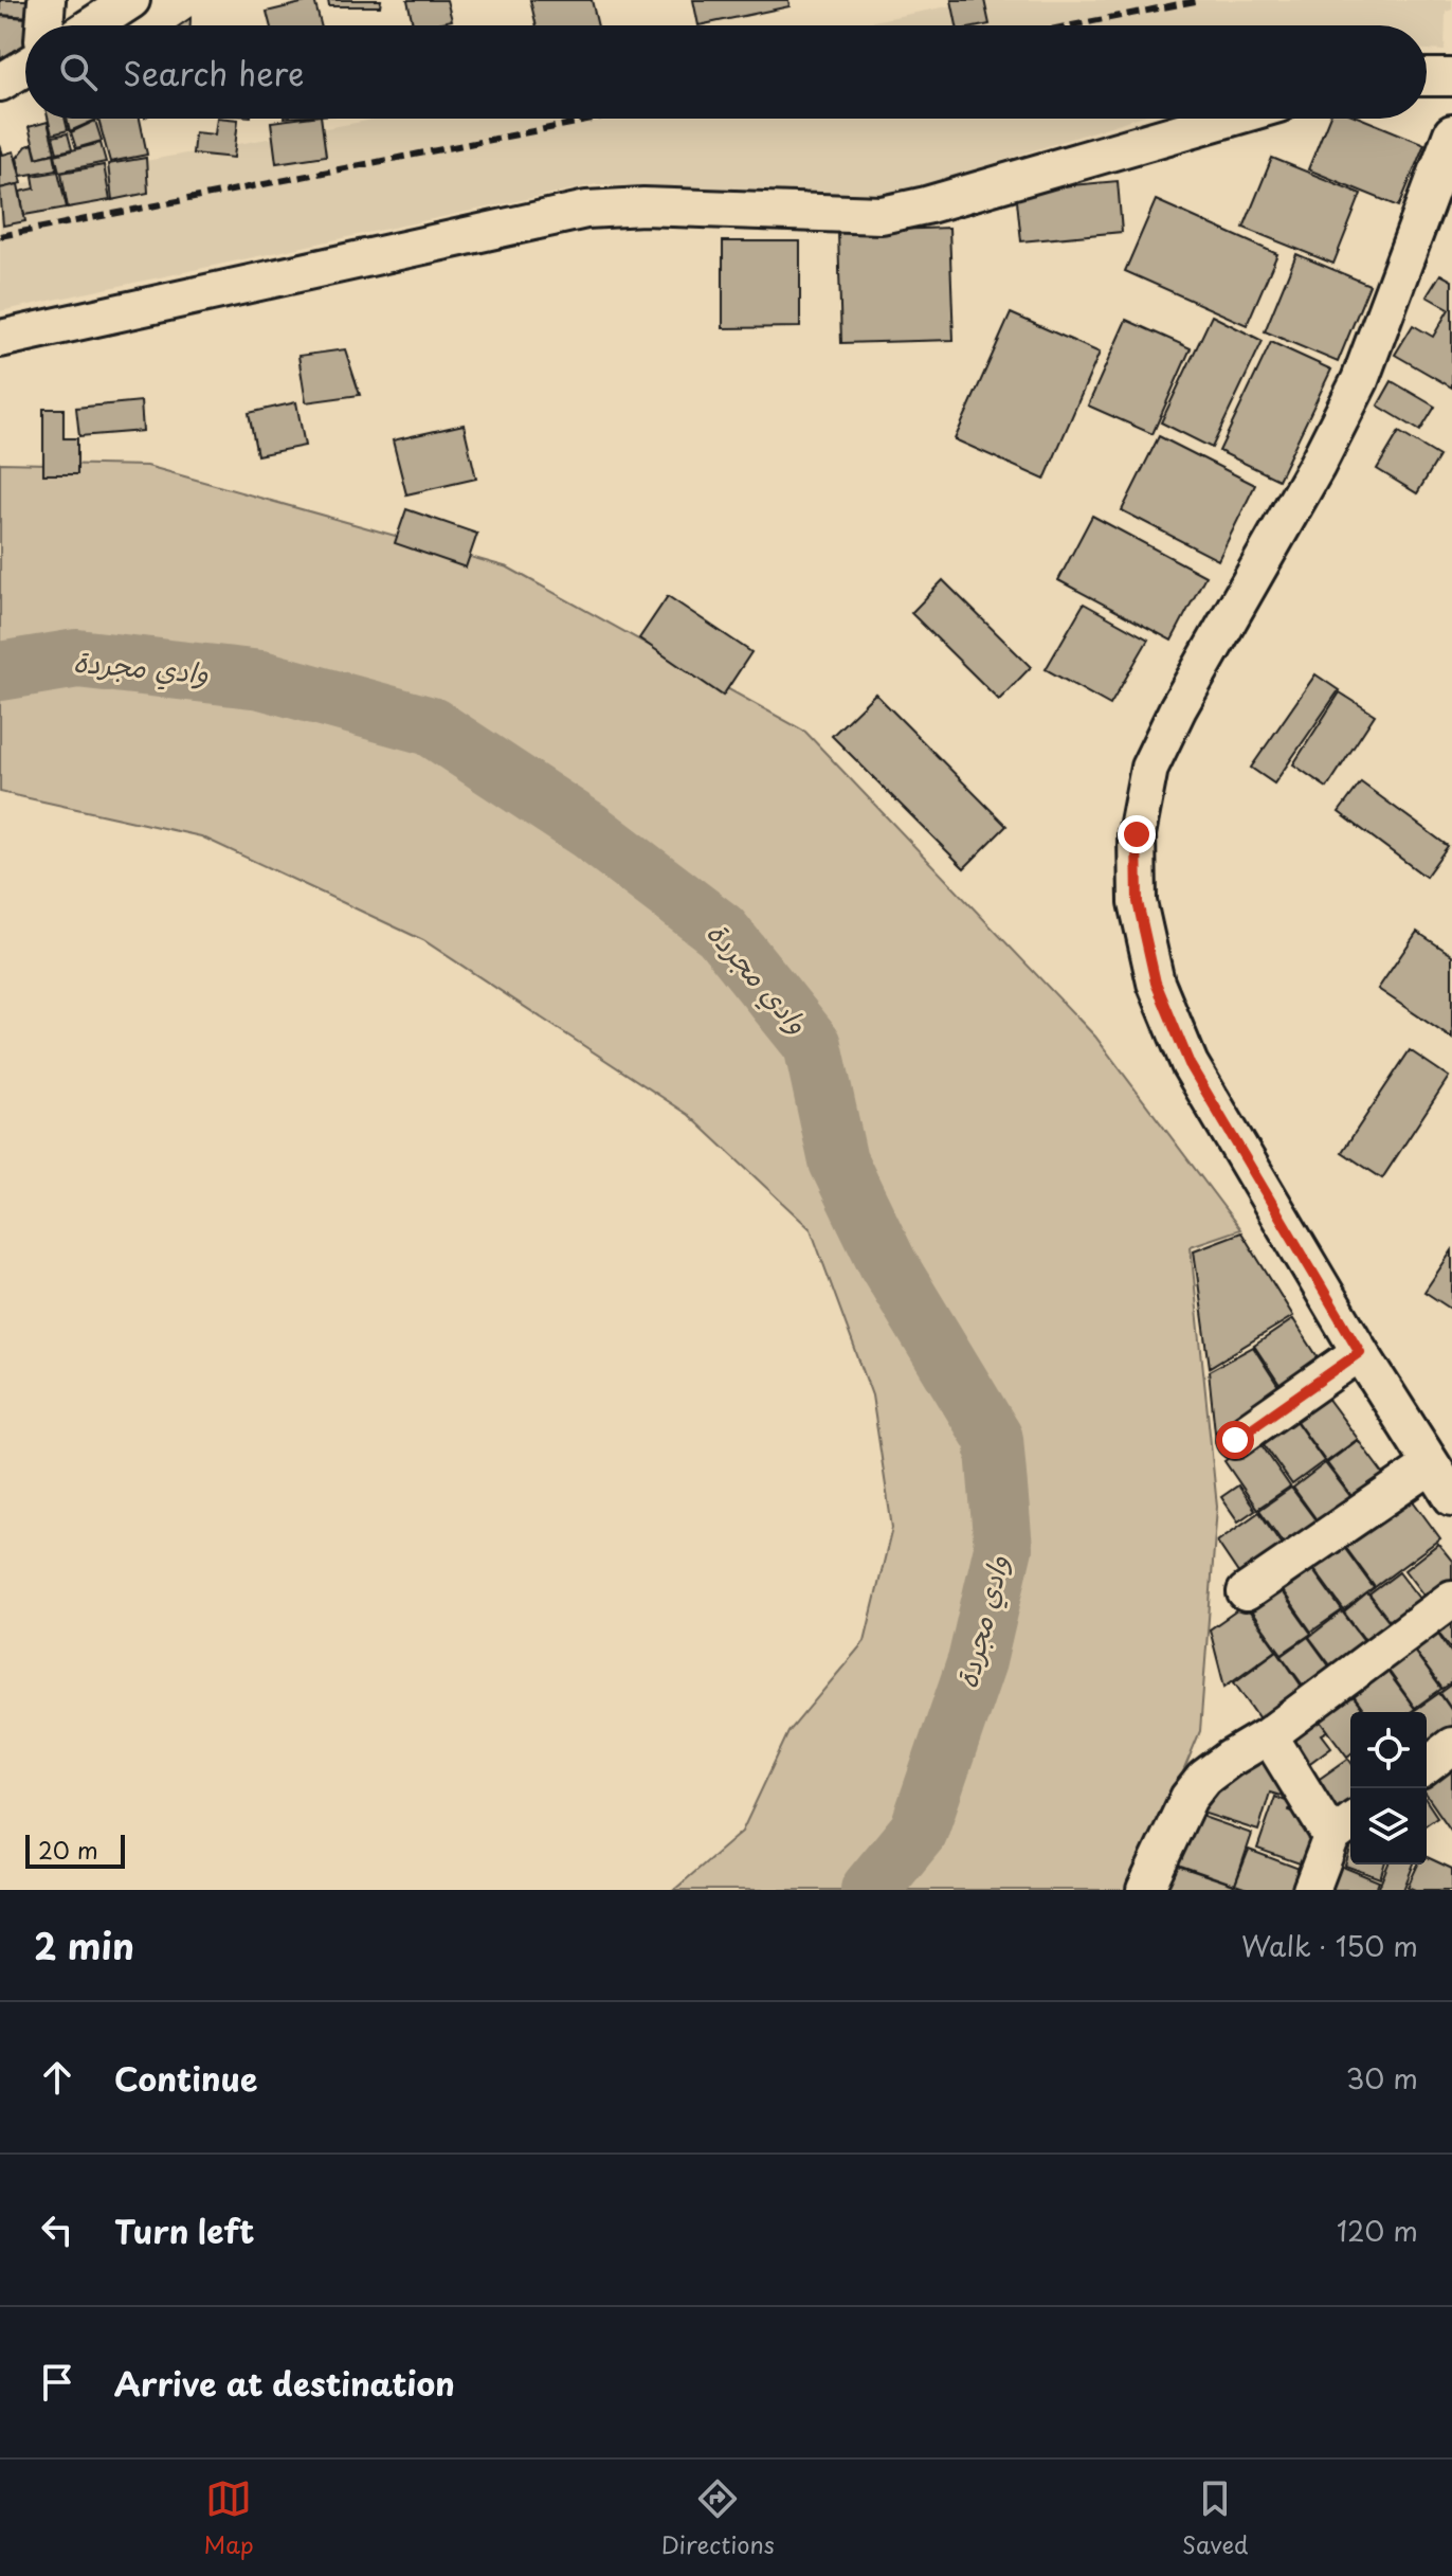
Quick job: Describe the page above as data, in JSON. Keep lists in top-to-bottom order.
{
  "water": ["وادي مجردة"],
  "scale_bar": "20 m",
  "page": {
    "search": "Search here",
    "scale": "20 m",
    "heading": ["2 min", "Walk · 150 m"],
    "list": [
      ["Continue", "30 m"],
      ["Turn left", "120 m"],
      "Arrive at destination"
    ],
    "nav": ["Map", "Directions", "Saved"]
  }
}
